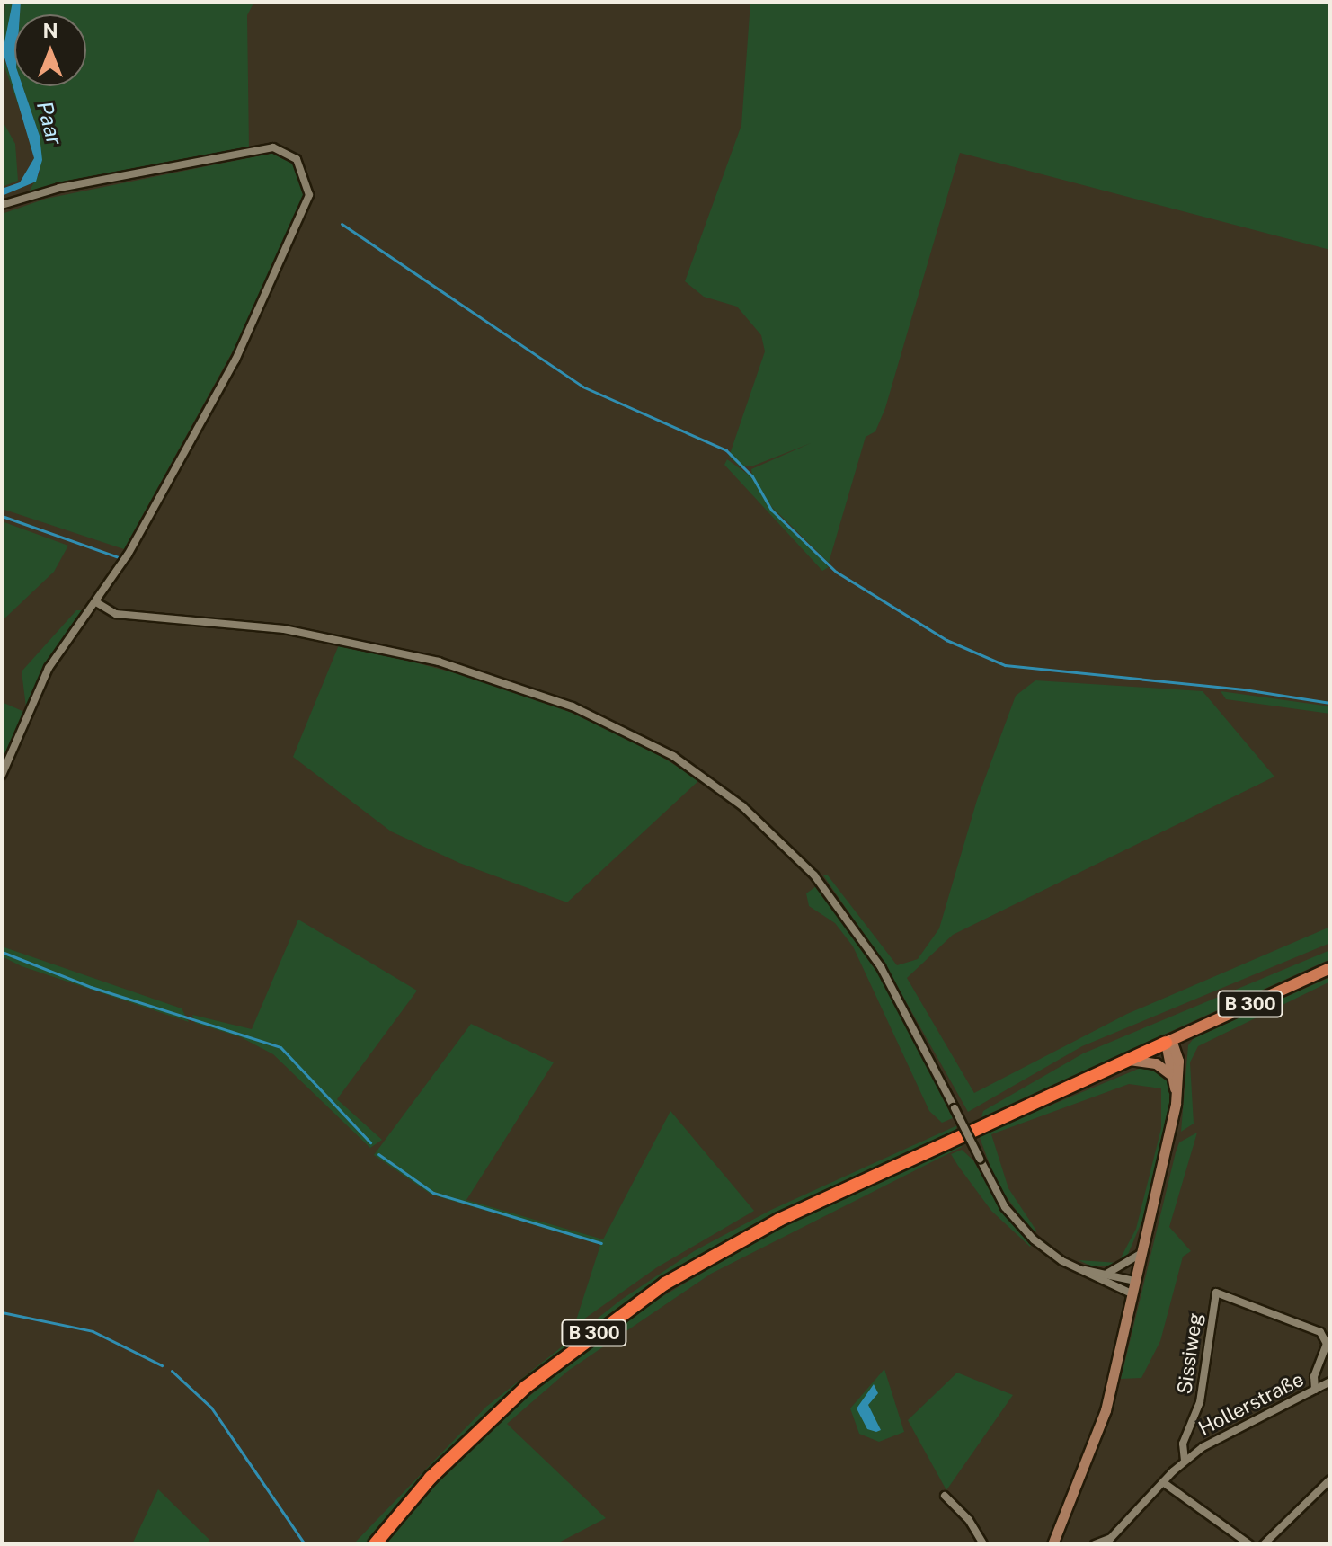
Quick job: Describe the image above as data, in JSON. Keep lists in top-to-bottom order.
{
  "streets": {
    "highway": ["B 300"],
    "street": ["Sissiweg", "Hollerstraße"]
  },
  "crossings": [
    ["Sissiweg", "Hollerstraße"]
  ],
  "water": ["Paar"],
  "north": "top"
}
